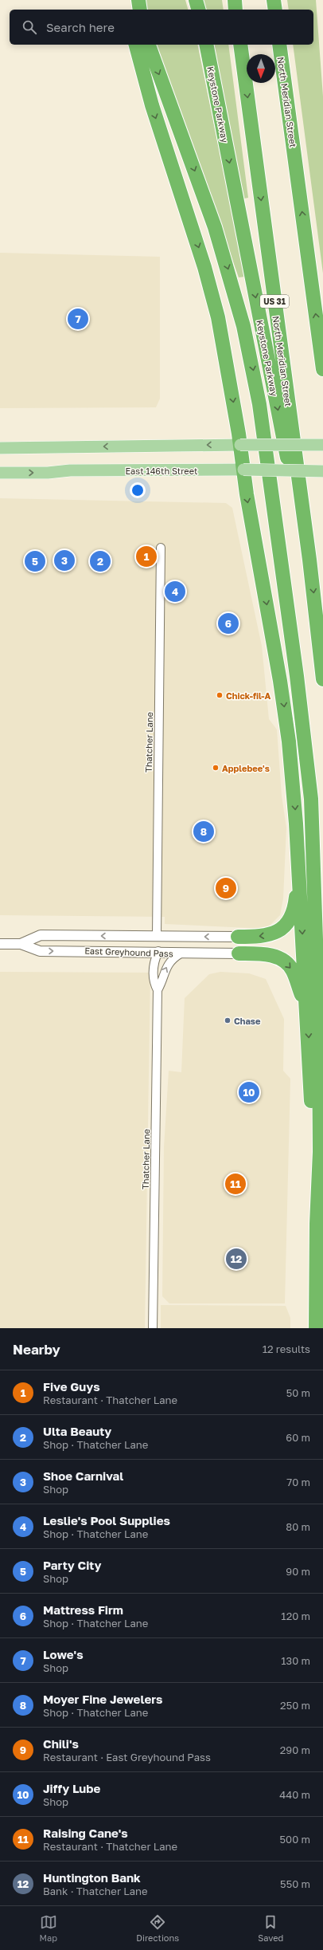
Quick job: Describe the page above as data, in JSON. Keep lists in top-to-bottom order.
{
  "streets": {
    "highway": ["North Meridian Street", "Keystone Parkway", "US 31"],
    "main road": ["East 146th Street"],
    "street": ["Thatcher Lane", "East Greyhound Pass"]
  },
  "crossings": [
    ["North Meridian Street", "Keystone Parkway"],
    ["Thatcher Lane", "East Greyhound Pass"]
  ],
  "places": ["Chick-fil-A", "Applebee's", "Chase"],
  "north": "bottom",
  "page": {
    "search": "Search here",
    "pins": [
      "7",
      "1",
      "3",
      "2",
      "5",
      "4",
      "6",
      "8",
      "9",
      "10",
      "11",
      "12"
    ],
    "heading": ["Nearby", "12 results"],
    "list": [
      {
        "mark": "1",
        "name": "Five Guys",
        "note": "Restaurant · Thatcher Lane",
        "value": "50 m"
      },
      {
        "mark": "2",
        "name": "Ulta Beauty",
        "note": "Shop · Thatcher Lane",
        "value": "60 m"
      },
      {
        "mark": "3",
        "name": "Shoe Carnival",
        "note": "Shop",
        "value": "70 m"
      },
      {
        "mark": "4",
        "name": "Leslie's Pool Supplies",
        "note": "Shop · Thatcher Lane",
        "value": "80 m"
      },
      {
        "mark": "5",
        "name": "Party City",
        "note": "Shop",
        "value": "90 m"
      },
      {
        "mark": "6",
        "name": "Mattress Firm",
        "note": "Shop · Thatcher Lane",
        "value": "120 m"
      },
      {
        "mark": "7",
        "name": "Lowe's",
        "note": "Shop",
        "value": "130 m"
      },
      {
        "mark": "8",
        "name": "Moyer Fine Jewelers",
        "note": "Shop · Thatcher Lane",
        "value": "250 m"
      },
      {
        "mark": "9",
        "name": "Chili's",
        "note": "Restaurant · East Greyhound Pass",
        "value": "290 m"
      },
      {
        "mark": "10",
        "name": "Jiffy Lube",
        "note": "Shop",
        "value": "440 m"
      },
      {
        "mark": "11",
        "name": "Raising Cane's",
        "note": "Restaurant · Thatcher Lane",
        "value": "500 m"
      },
      {
        "mark": "12",
        "name": "Huntington Bank",
        "note": "Bank · Thatcher Lane",
        "value": "550 m"
      }
    ],
    "nav": ["Map", "Directions", "Saved"]
  }
}
